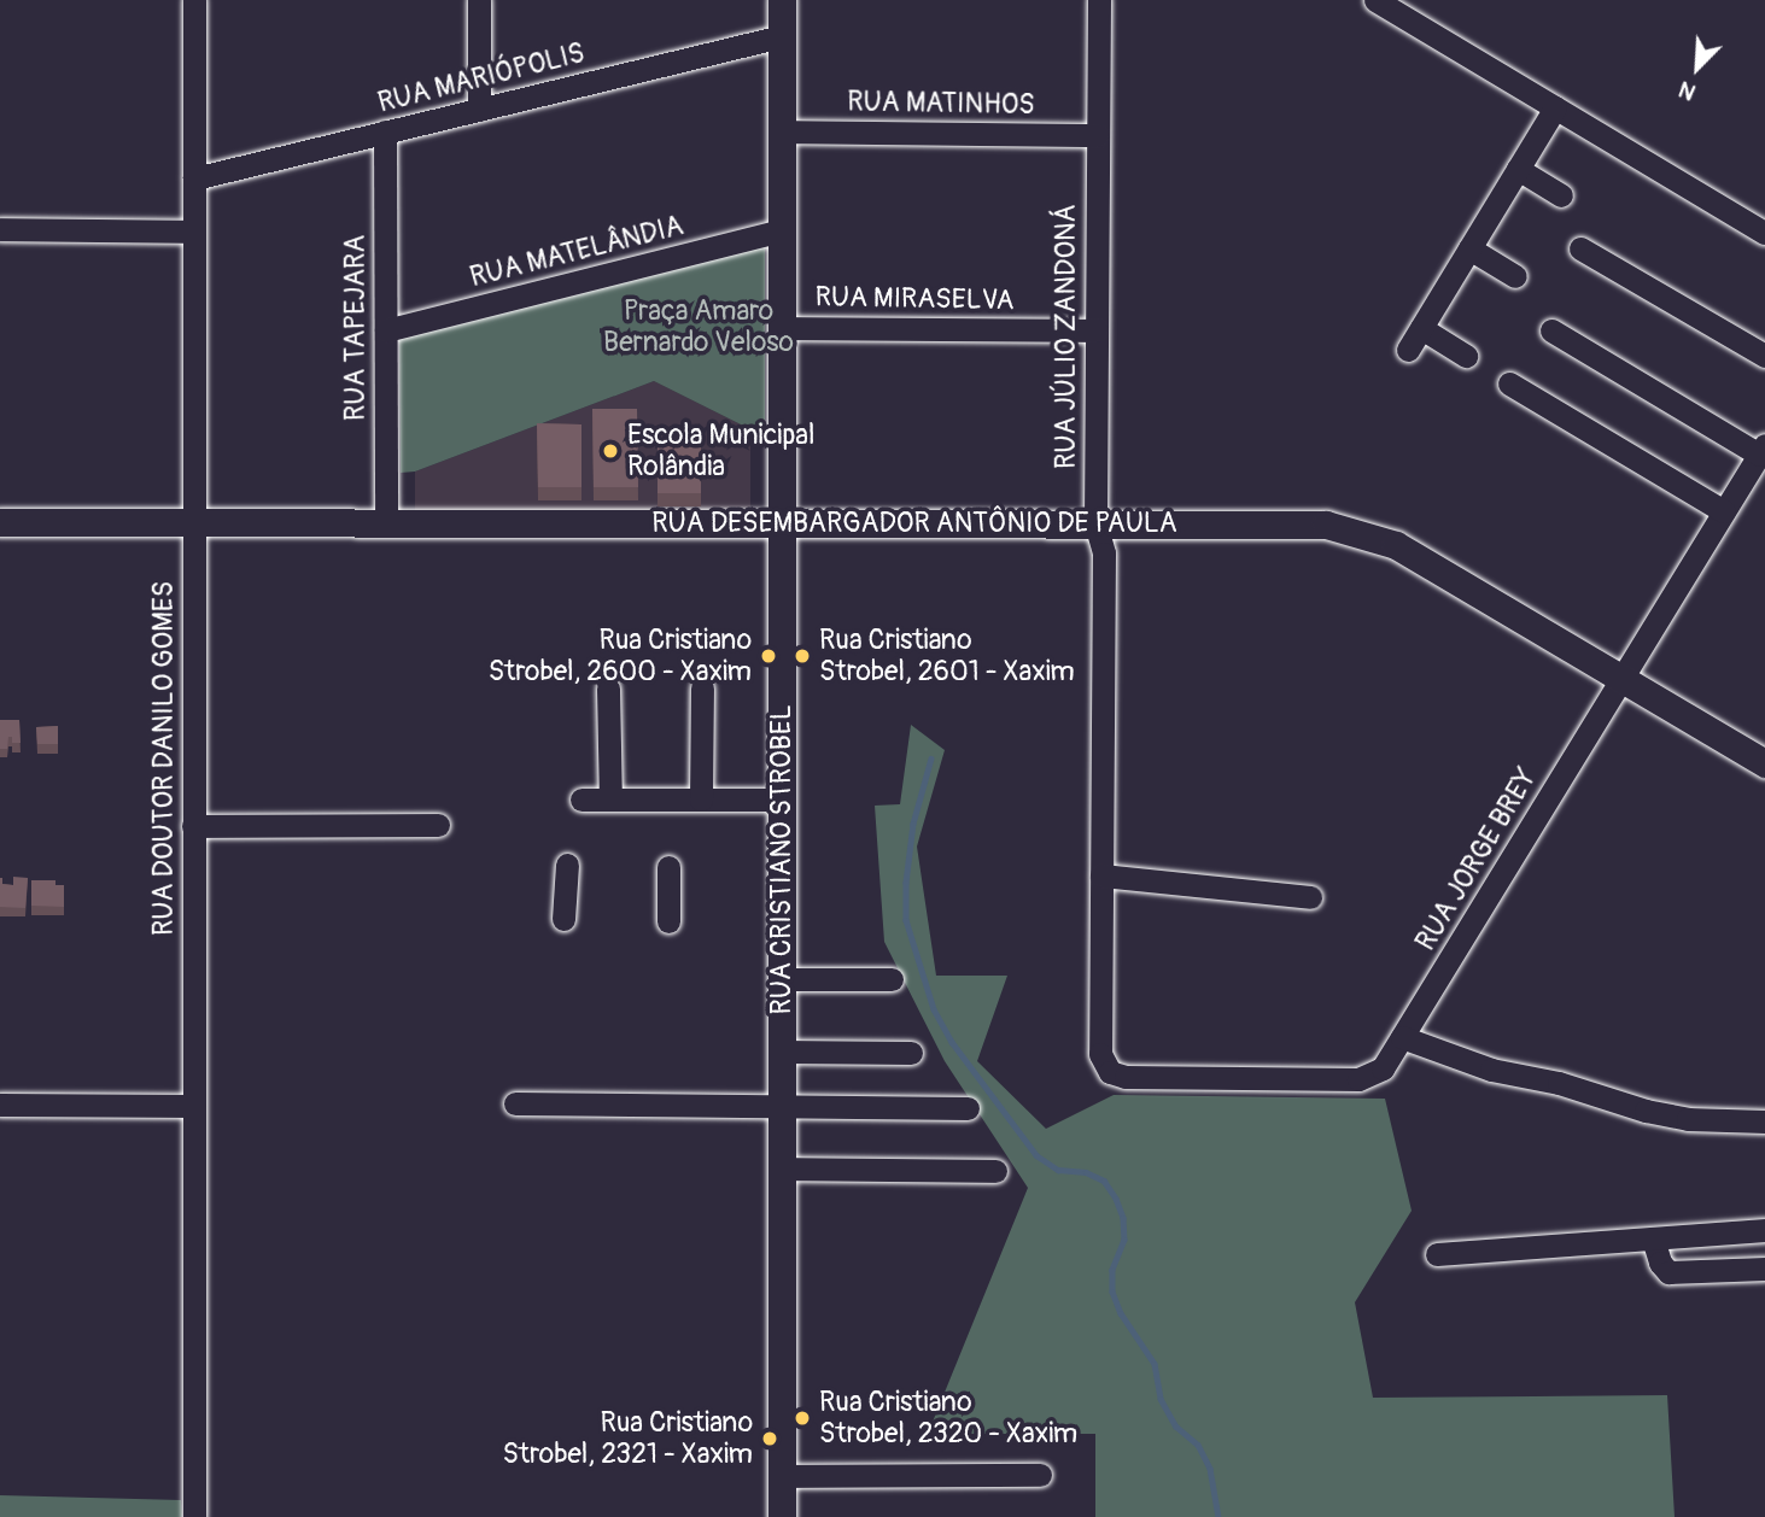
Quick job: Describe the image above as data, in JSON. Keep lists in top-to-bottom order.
{
  "streets": {
    "main road": ["RUA DESEMBARGADOR ANTÔNIO DE PAULA", "RUA CRISTIANO STROBEL"],
    "street": [
      "RUA MARIÓPOLIS",
      "RUA MATINHOS",
      "RUA MATELÂNDIA",
      "RUA MIRASELVA",
      "RUA TAPEJARA",
      "RUA JÚLIO ZANDONÁ",
      "RUA DOUTOR DANILO GOMES",
      "RUA JORGE BREY"
    ]
  },
  "crossings": [
    ["RUA MARIÓPOLIS", "RUA TAPEJARA"],
    ["RUA MARIÓPOLIS", "RUA DOUTOR DANILO GOMES"],
    ["RUA MARIÓPOLIS", "RUA CRISTIANO STROBEL"],
    ["RUA MATINHOS", "RUA JÚLIO ZANDONÁ"],
    ["RUA MATINHOS", "RUA CRISTIANO STROBEL"],
    ["RUA MATELÂNDIA", "RUA TAPEJARA"],
    ["RUA MATELÂNDIA", "RUA CRISTIANO STROBEL"],
    ["RUA MIRASELVA", "RUA JÚLIO ZANDONÁ"],
    ["RUA MIRASELVA", "RUA CRISTIANO STROBEL"],
    ["RUA TAPEJARA", "RUA DESEMBARGADOR ANTÔNIO DE PAULA"],
    ["RUA JÚLIO ZANDONÁ", "RUA DESEMBARGADOR ANTÔNIO DE PAULA"],
    ["RUA JÚLIO ZANDONÁ", "RUA JORGE BREY"],
    ["RUA DESEMBARGADOR ANTÔNIO DE PAULA", "RUA DOUTOR DANILO GOMES"],
    ["RUA DESEMBARGADOR ANTÔNIO DE PAULA", "RUA CRISTIANO STROBEL"],
    ["RUA DESEMBARGADOR ANTÔNIO DE PAULA", "RUA JORGE BREY"]
  ],
  "parks": ["Praça Amaro Bernardo Veloso"],
  "places": [
    "Escola Municipal Rolândia",
    "Rua Cristiano Strobel, 2600 - Xaxim",
    "Rua Cristiano Strobel, 2601 - Xaxim",
    "Rua Cristiano Strobel, 2320 - Xaxim",
    "Rua Cristiano Strobel, 2321 - Xaxim"
  ],
  "north": "bottom left"
}
